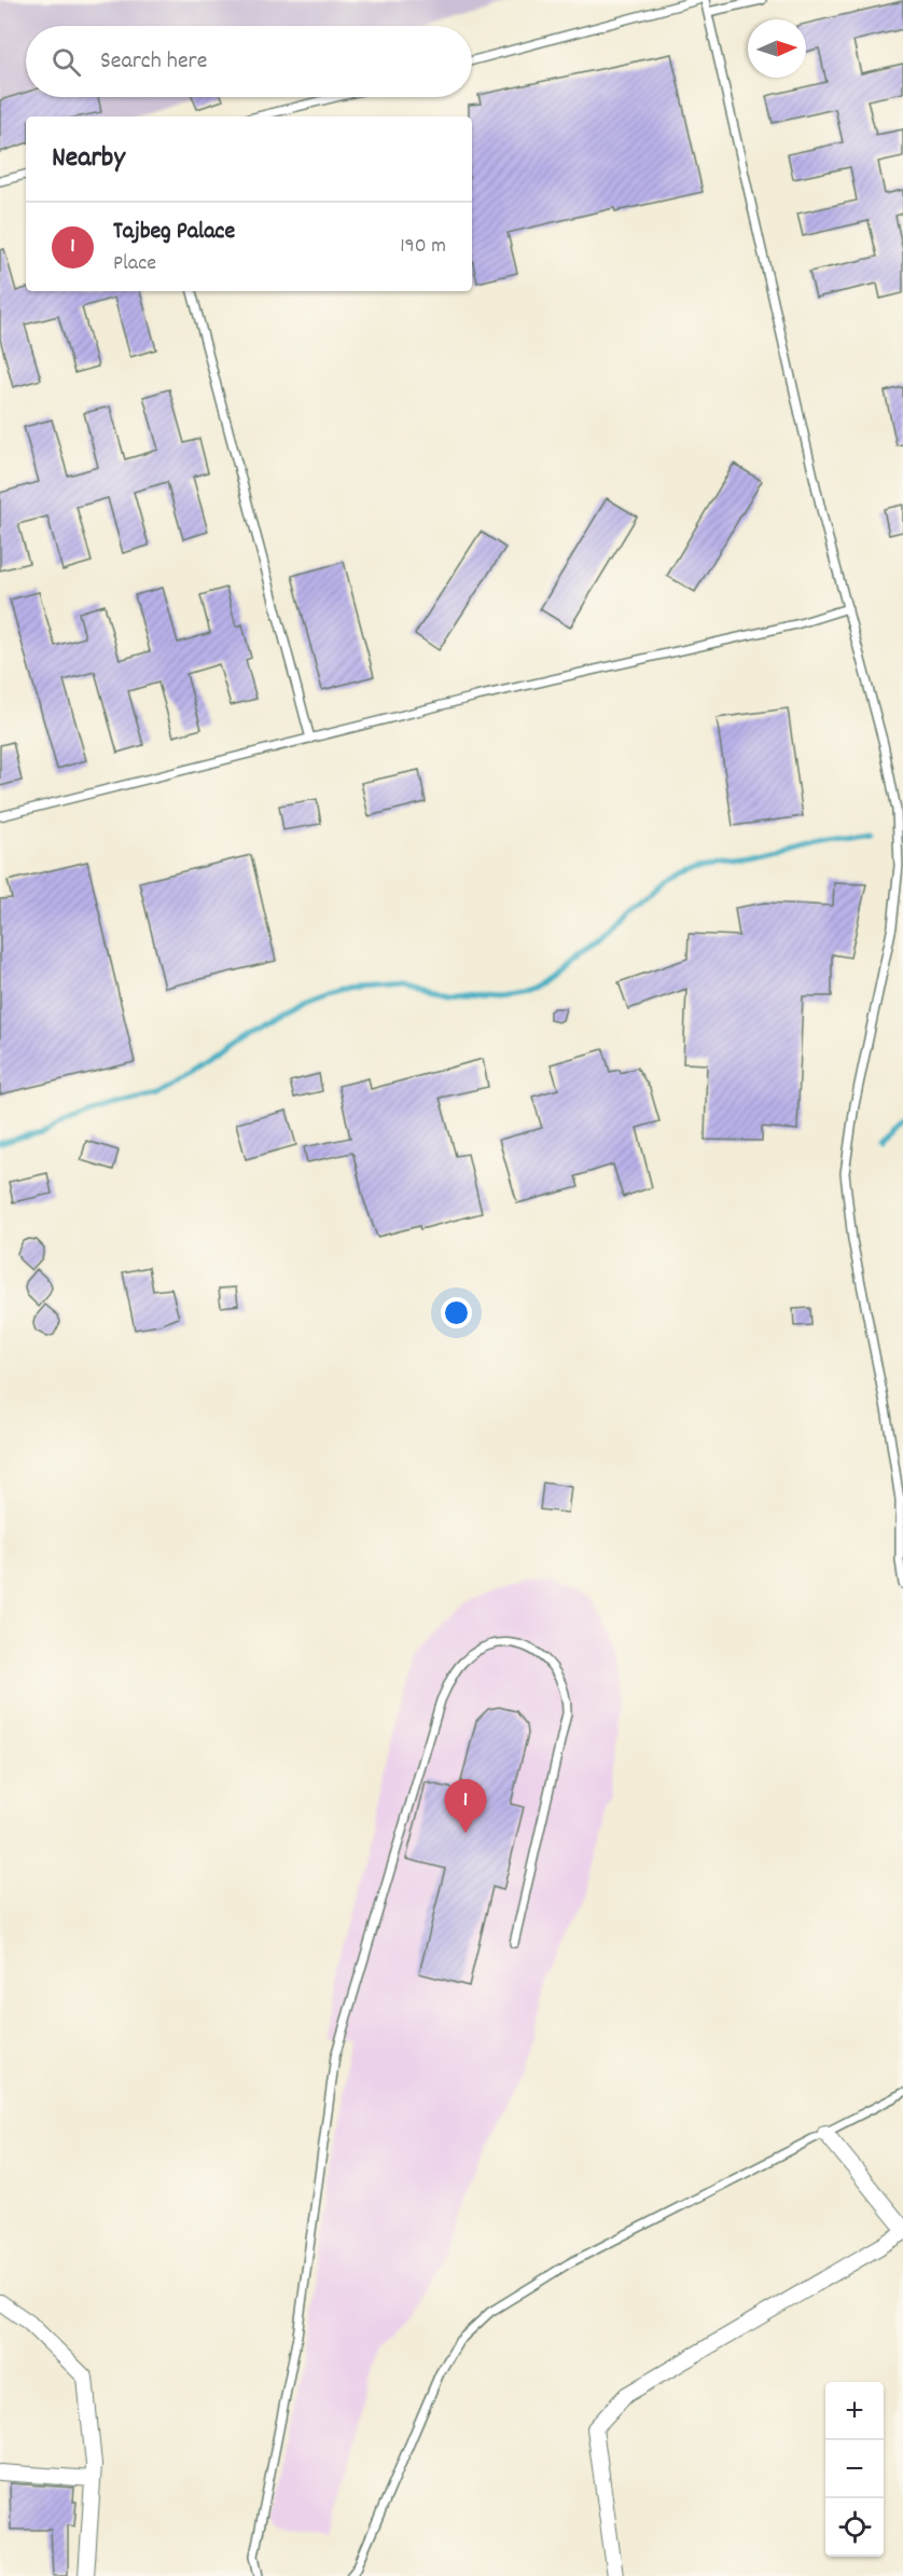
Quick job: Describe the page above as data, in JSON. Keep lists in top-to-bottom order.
{
  "north": "right",
  "page": {
    "search": "Search here",
    "heading": "Nearby",
    "list": [
      {
        "mark": "1",
        "name": "Tajbeg Palace",
        "note": "Place",
        "value": "190 m"
      }
    ],
    "pins": "1",
    "map_buttons": ["+", "−"]
  }
}
